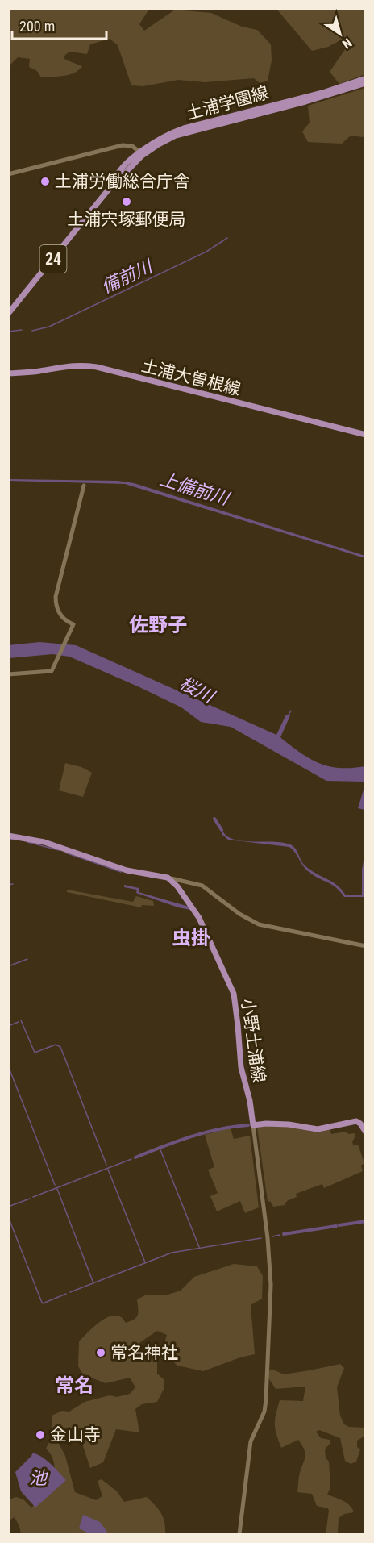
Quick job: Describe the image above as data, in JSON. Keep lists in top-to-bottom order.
{
  "streets": {
    "main road": [
      "土浦学園線",
      "24",
      "土浦大曽根線",
      "小野土浦線"
    ]
  },
  "districts": ["佐野子", "虫掛", "常名"],
  "water": [
    "備前川",
    "上備前川",
    "桜川",
    "池"
  ],
  "places": [
    "土浦労働総合庁舎",
    "土浦宍塚郵便局",
    "常名神社",
    "金山寺"
  ],
  "scale_bar": "200 m",
  "north": "bottom right"
}
